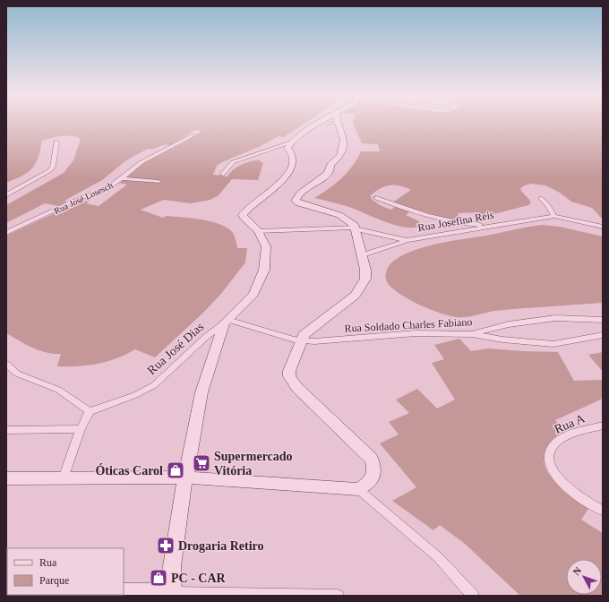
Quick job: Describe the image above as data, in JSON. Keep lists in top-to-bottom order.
{
  "streets": {
    "street": [
      "Rua José Losesch",
      "Rua Josefina Reis",
      "Rua Soldado Charles Fabiano",
      "Rua José Dias",
      "Rua A"
    ]
  },
  "crossings": [
    ["Rua Soldado Charles Fabiano", "Rua José Dias"]
  ],
  "places": {
    "supermarket": ["Supermercado Vitória"],
    "shop": ["Óticas Carol", "PC - CAR"],
    "pharmacy": ["Drogaria Retiro"]
  },
  "legend": ["Rua", "Parque"],
  "north": "top left"
}
